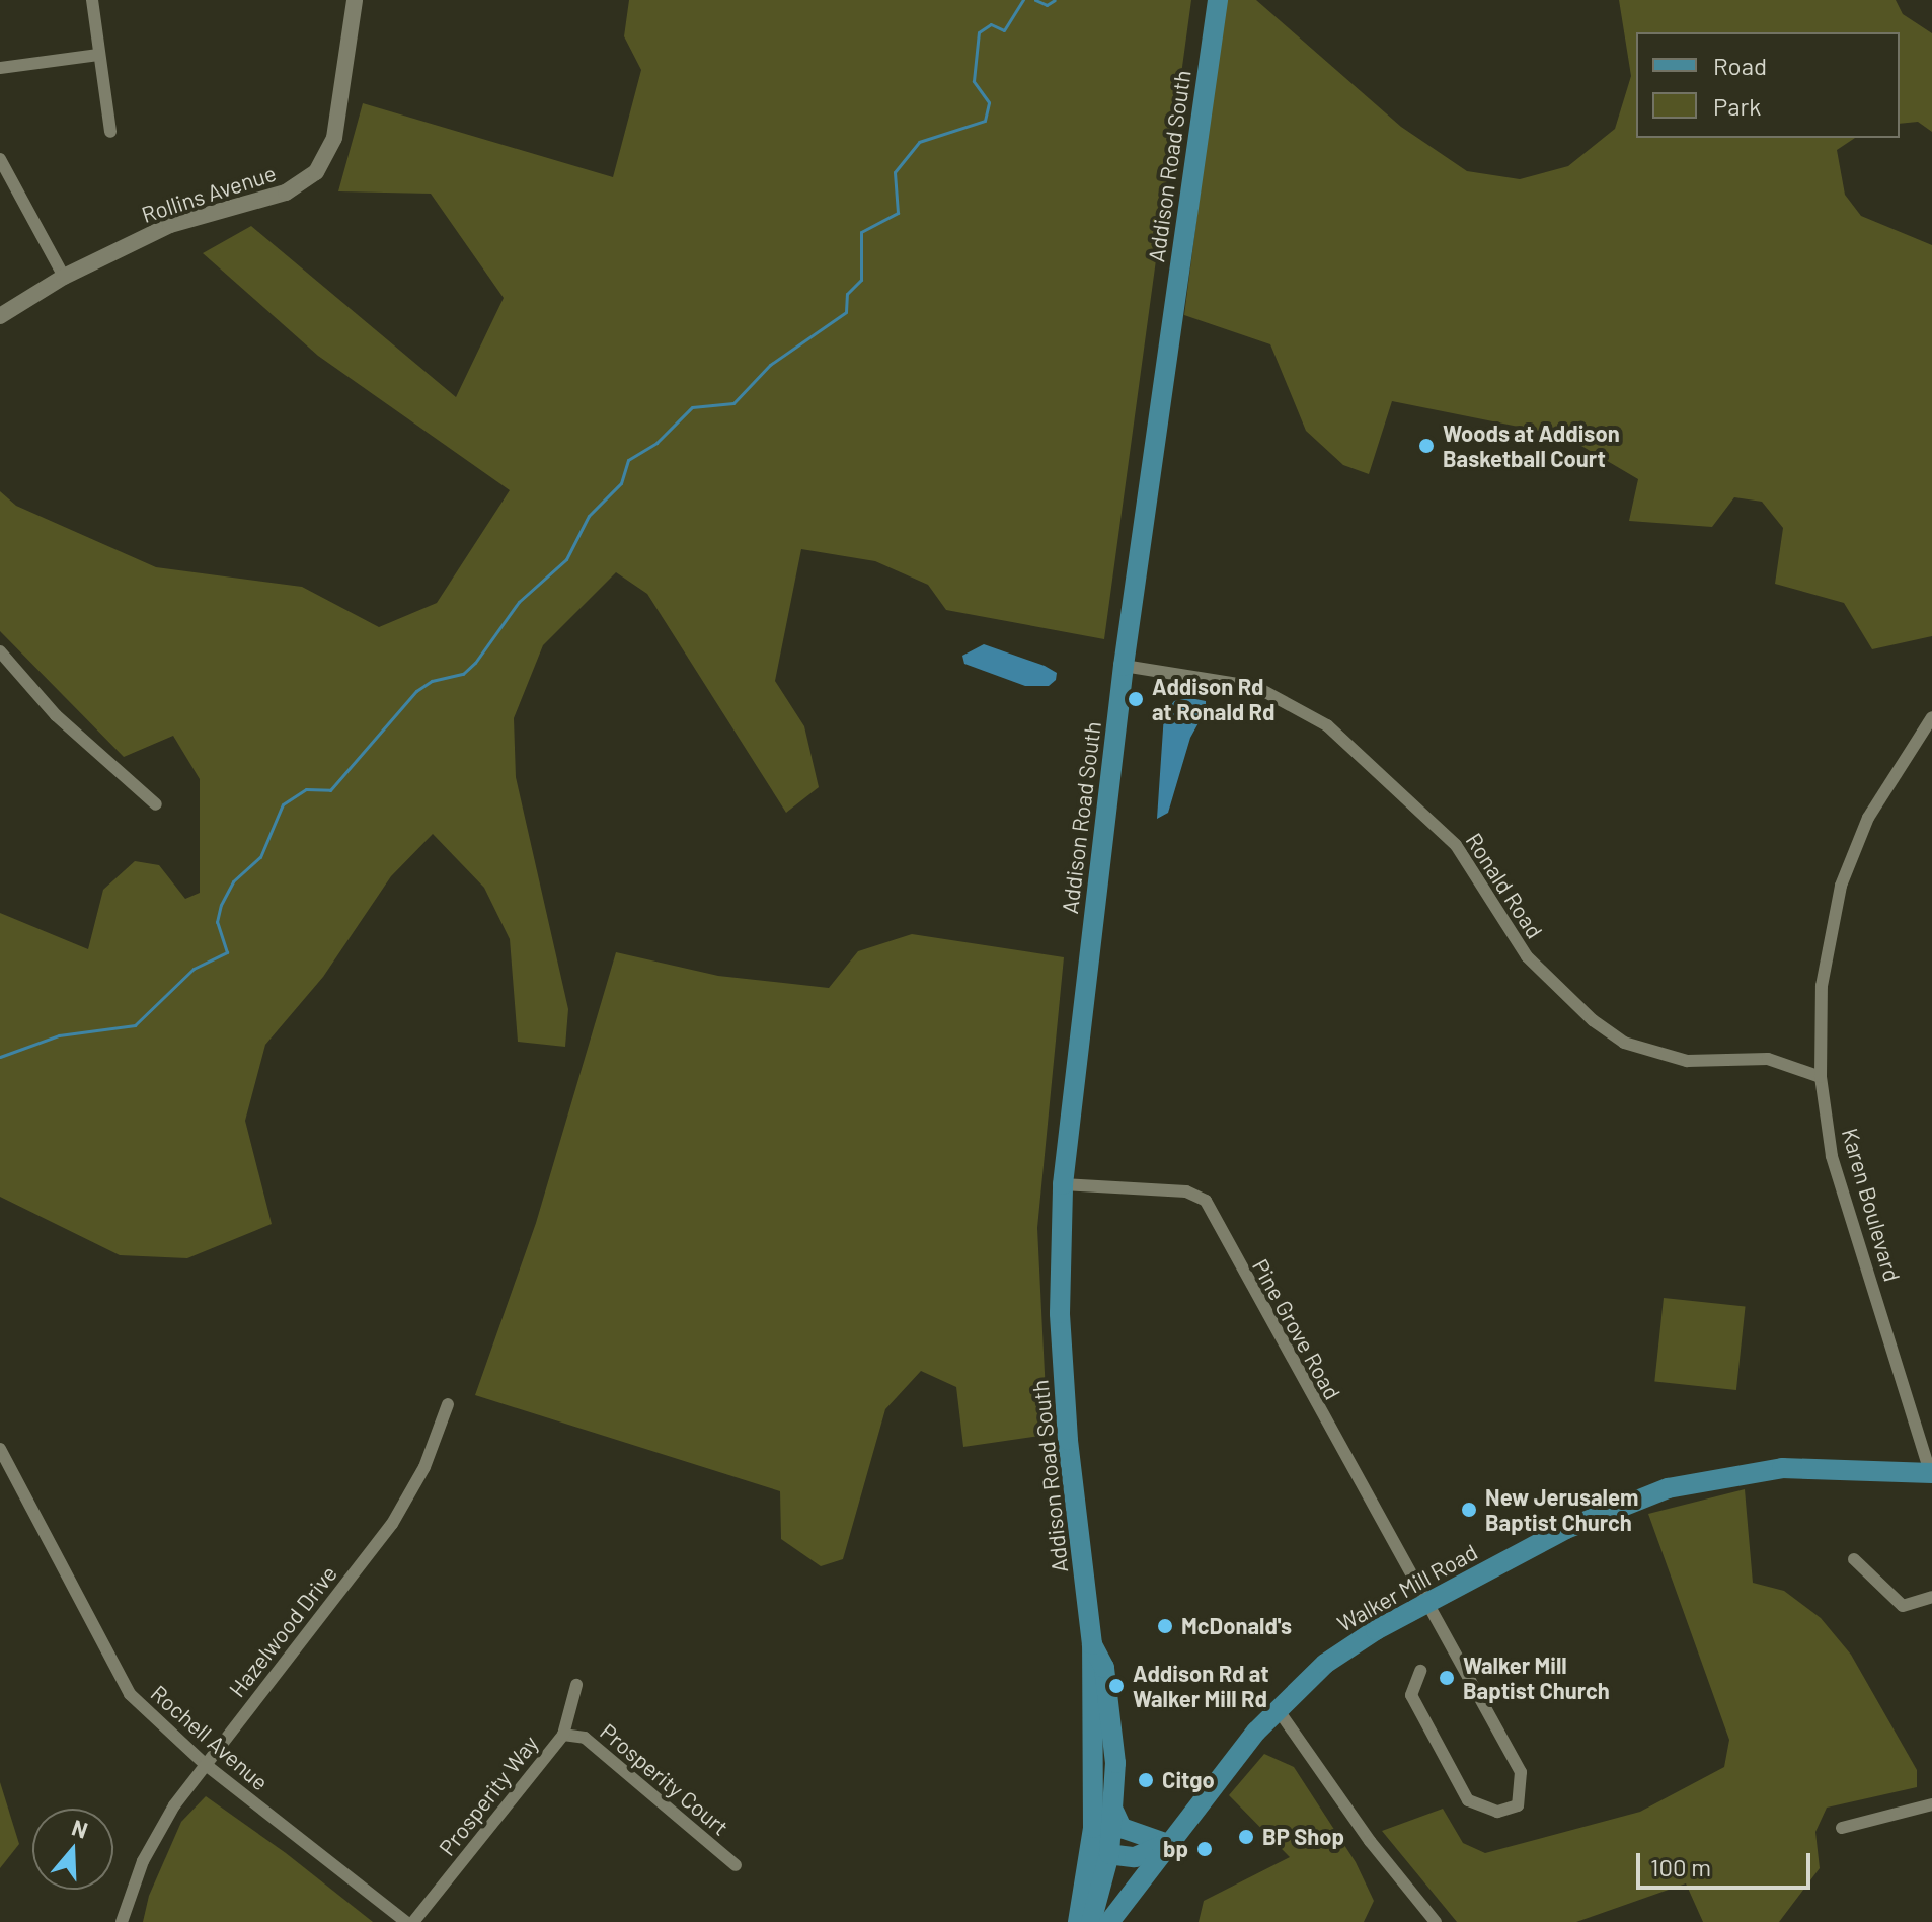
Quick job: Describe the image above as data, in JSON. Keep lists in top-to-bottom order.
{
  "streets": {
    "main road": ["Addison Road South", "Walker Mill Road"],
    "street": [
      "Rollins Avenue",
      "Ronald Road",
      "Karen Boulevard",
      "Pine Grove Road",
      "Hazelwood Drive",
      "Rochell Avenue",
      "Prosperity Court",
      "Prosperity Way"
    ]
  },
  "crossings": [
    ["Addison Road South", "Ronald Road"],
    ["Addison Road South", "Pine Grove Road"],
    ["Ronald Road", "Karen Boulevard"],
    ["Karen Boulevard", "Walker Mill Road"],
    ["Pine Grove Road", "Walker Mill Road"],
    ["Hazelwood Drive", "Rochell Avenue"],
    ["Prosperity Court", "Prosperity Way"]
  ],
  "places": [
    "Woods at Addison Basketball Court",
    "Addison Rd at Ronald Rd",
    "New Jerusalem Baptist Church",
    "McDonald's",
    "Walker Mill Baptist Church",
    "Addison Rd at Walker Mill Rd",
    "Citgo",
    "BP Shop",
    "bp"
  ],
  "legend": ["Road", "Park"],
  "scale_bar": "100 m",
  "north": "top"
}
